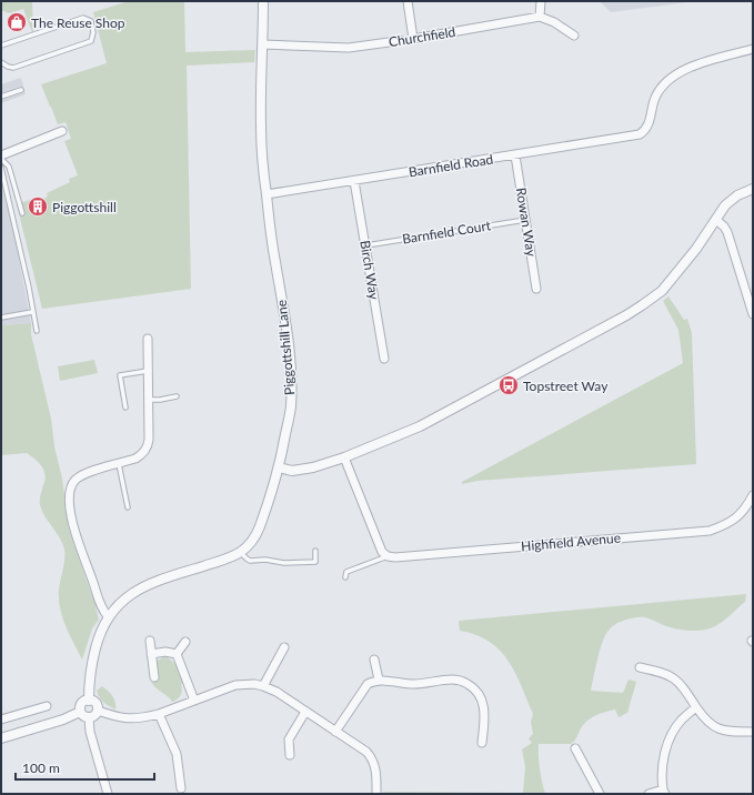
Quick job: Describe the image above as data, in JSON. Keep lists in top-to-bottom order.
{
  "streets": {
    "street": [
      "Churchfield",
      "Barnfield Road",
      "Rowan Way",
      "Birch Way",
      "Piggottshill Lane",
      "Highfield Avenue"
    ],
    "lane": ["Barnfield Court"]
  },
  "crossings": [
    ["Churchfield", "Piggottshill Lane"],
    ["Barnfield Road", "Rowan Way"],
    ["Barnfield Road", "Birch Way"],
    ["Barnfield Road", "Piggottshill Lane"],
    ["Rowan Way", "Barnfield Court"],
    ["Barnfield Court", "Birch Way"]
  ],
  "places": {
    "shop": ["The Reuse Shop"],
    "building": ["Piggottshill"],
    "bus stop": ["Topstreet Way"]
  },
  "scale_bar": "100 m"
}
